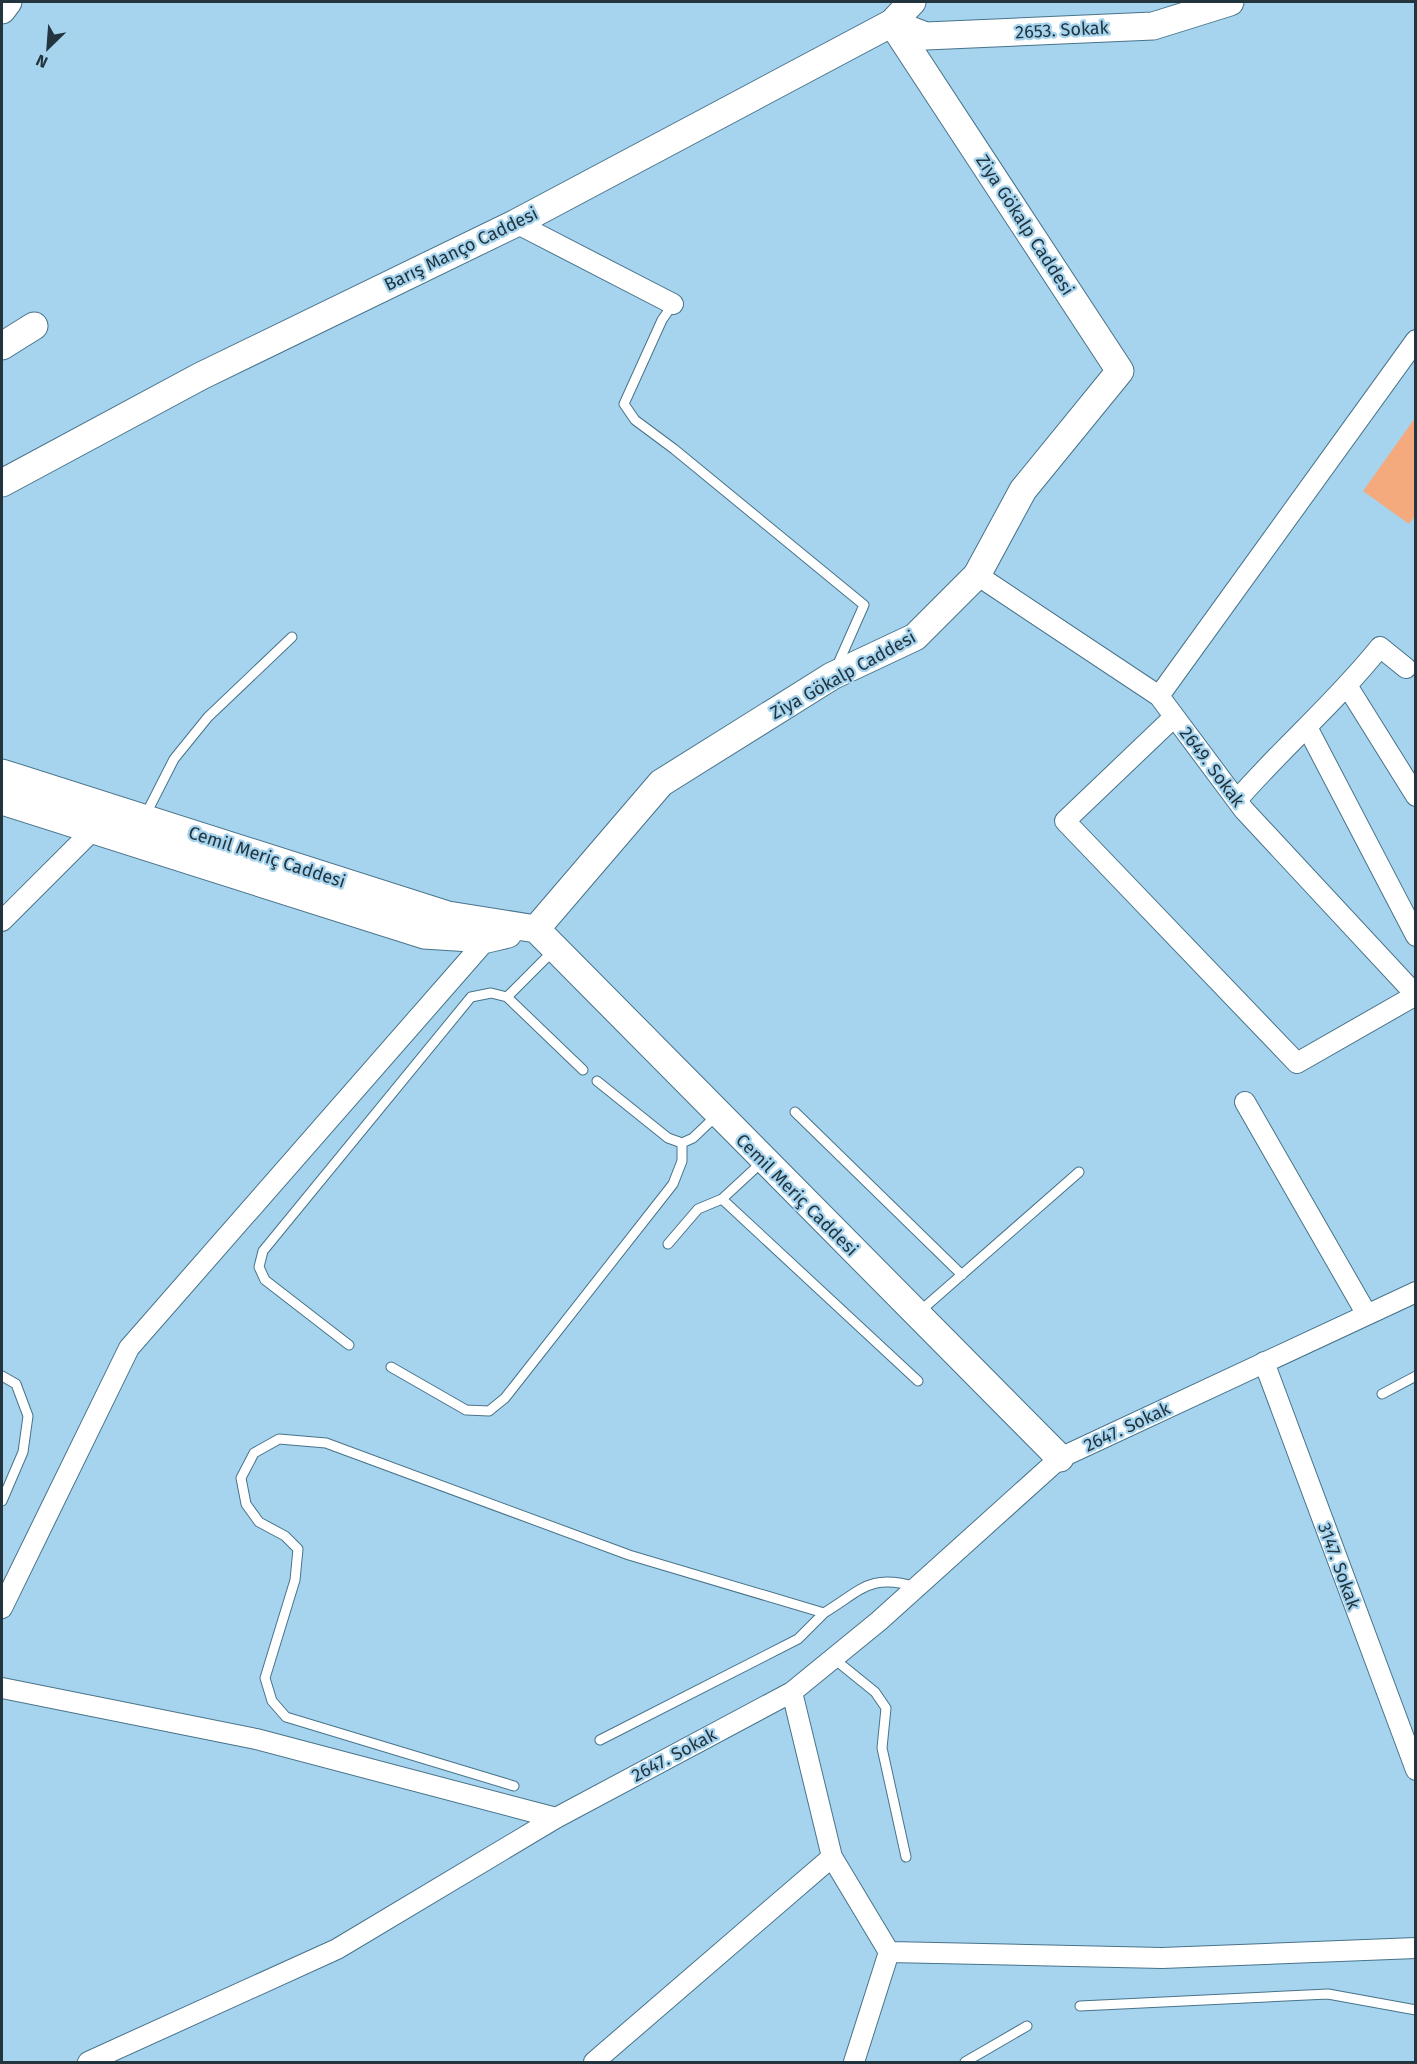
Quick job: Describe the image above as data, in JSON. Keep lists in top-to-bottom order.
{
  "streets": {
    "street": [
      "2653. Sokak",
      "Ziya Gökalp Caddesi",
      "Barış Manço Caddesi",
      "2649. Sokak",
      "Cemil Meriç Caddesi",
      "2647. Sokak",
      "3147. Sokak"
    ]
  },
  "crossings": [
    ["2653. Sokak", "Ziya Gökalp Caddesi"],
    ["2653. Sokak", "Barış Manço Caddesi"],
    ["Ziya Gökalp Caddesi", "Barış Manço Caddesi"],
    ["Ziya Gökalp Caddesi", "2649. Sokak"],
    ["Ziya Gökalp Caddesi", "Cemil Meriç Caddesi"],
    ["Cemil Meriç Caddesi", "2647. Sokak"],
    ["2647. Sokak", "3147. Sokak"]
  ],
  "north": "bottom left"
}
